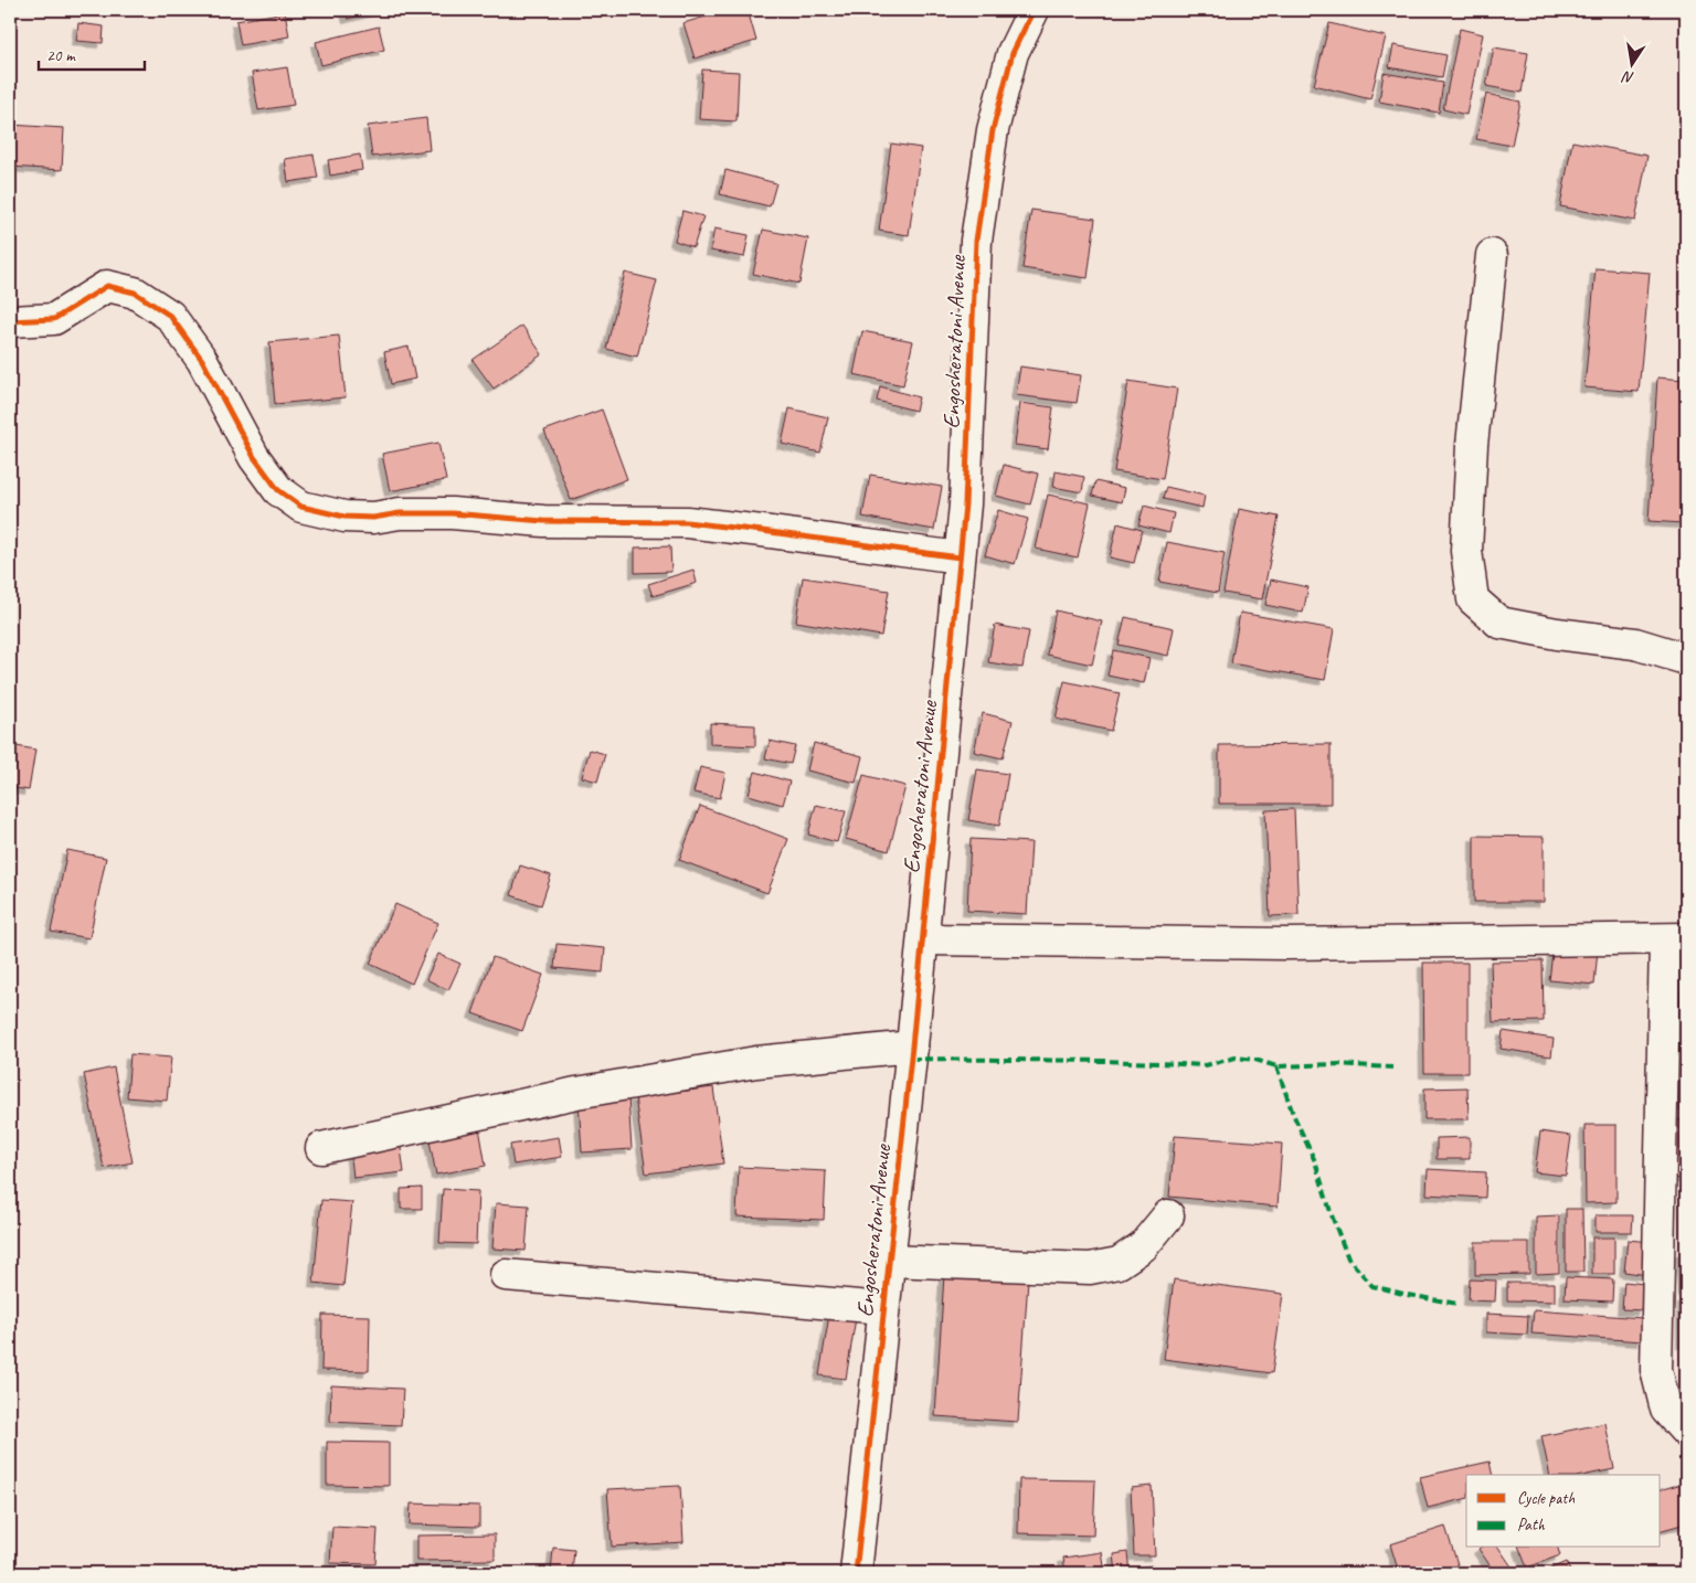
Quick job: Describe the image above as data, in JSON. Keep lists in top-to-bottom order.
{
  "streets": {
    "street": ["Engosheratoni Avenue"]
  },
  "legend": ["Cycle path", "Path"],
  "scale_bar": "20 m",
  "north": "bottom"
}
